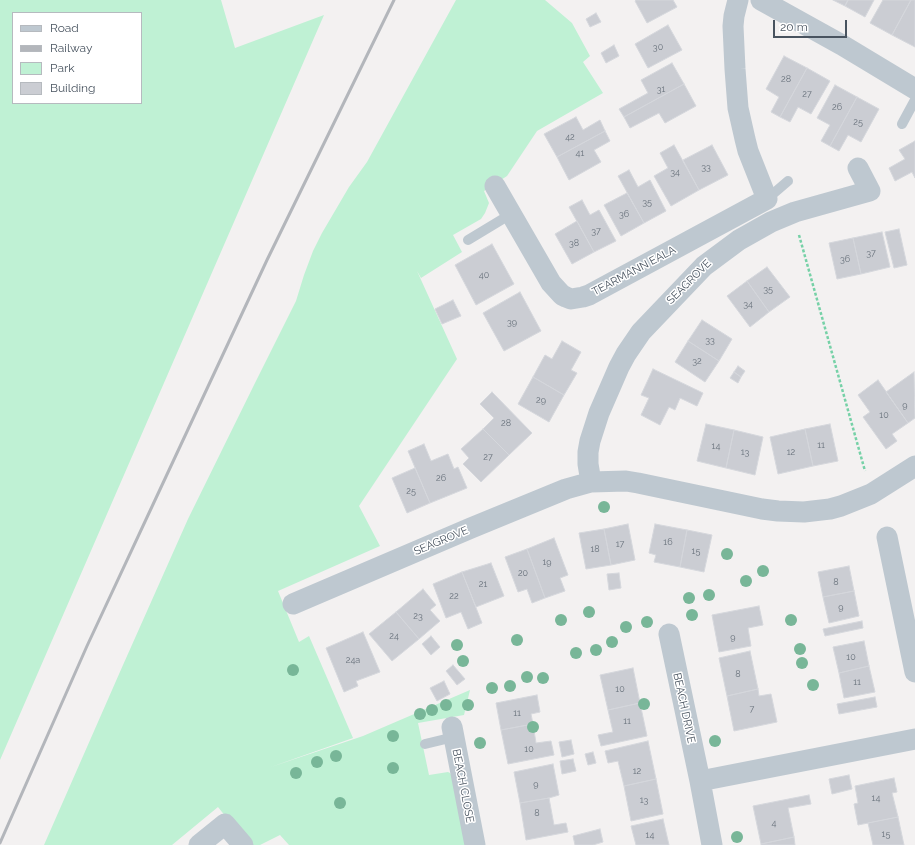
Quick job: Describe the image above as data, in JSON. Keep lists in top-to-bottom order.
{
  "streets": {
    "street": [
      "TEARMANN EALA",
      "SEAGROVE",
      "BEACH DRIVE",
      "BEACH CLOSE"
    ]
  },
  "house_numbers": [
    "30",
    "28",
    "31",
    "27",
    "26",
    "25",
    "42",
    "41",
    "33",
    "34",
    "35",
    "36",
    "37",
    "38",
    "37",
    "36",
    "40",
    "35",
    "34",
    "39",
    "33",
    "32",
    "29",
    "9",
    "10",
    "28",
    "11",
    "14",
    "13",
    "12",
    "27",
    "26",
    "25",
    "16",
    "17",
    "18",
    "15",
    "19",
    "20",
    "8",
    "21",
    "22",
    "9",
    "23",
    "24",
    "9",
    "10",
    "24a",
    "8",
    "11",
    "10",
    "7",
    "11",
    "11",
    "10",
    "12",
    "9",
    "14",
    "13",
    "8",
    "4",
    "15",
    "14"
  ],
  "legend": [
    "Road",
    "Railway",
    "Park",
    "Building"
  ],
  "scale_bar": "20 m"
}
